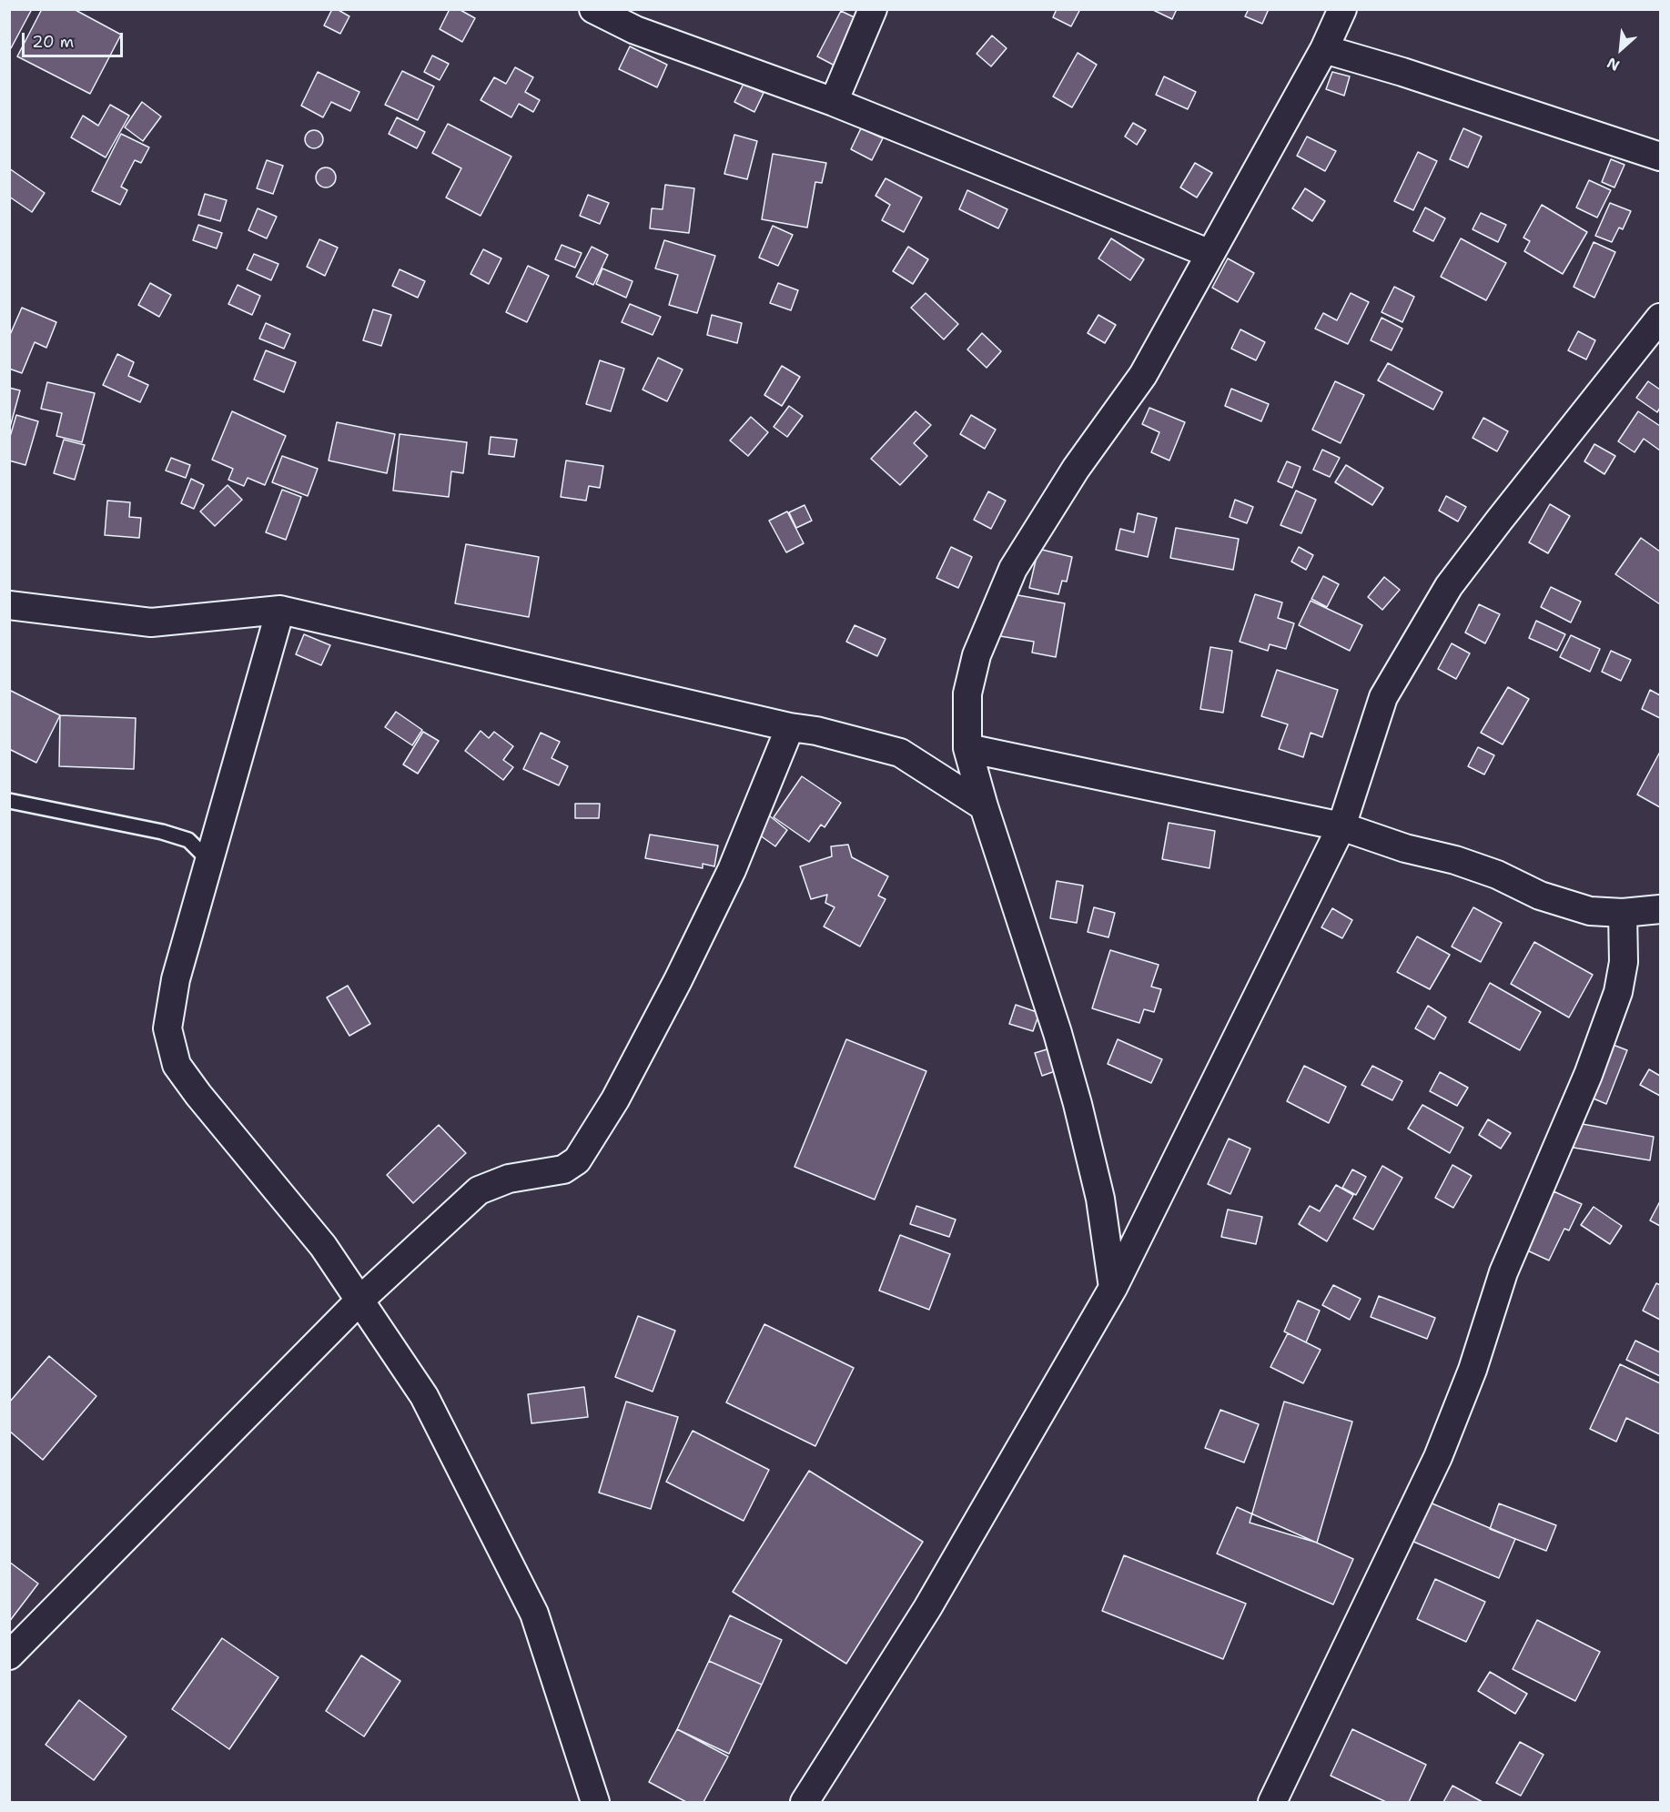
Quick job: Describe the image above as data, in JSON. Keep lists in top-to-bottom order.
{
  "scale_bar": "20 m",
  "north": "bottom left"
}
